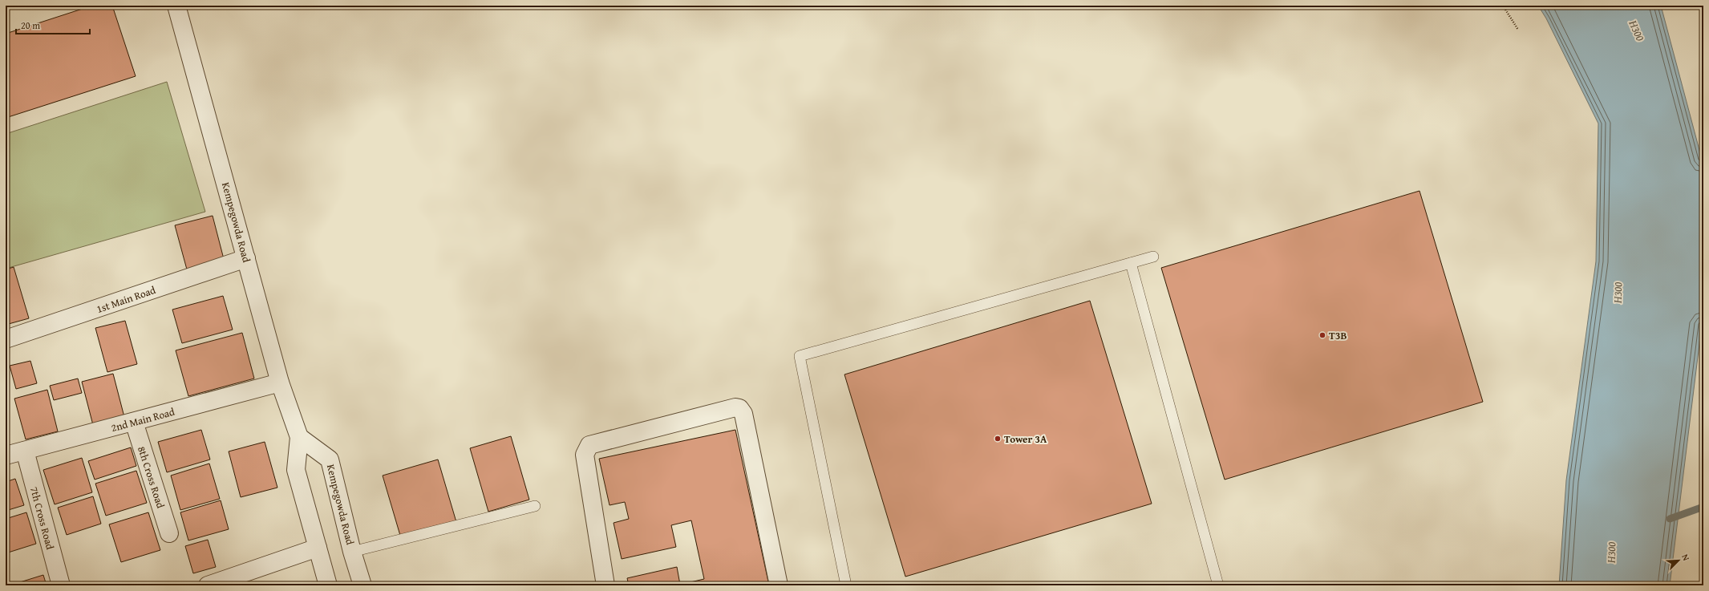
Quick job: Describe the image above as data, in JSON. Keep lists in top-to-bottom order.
{
  "streets": {
    "street": [
      "Kempegowda Road",
      "1st Main Road",
      "2nd Main Road",
      "8th Cross Road",
      "7th Cross Road"
    ]
  },
  "crossings": [
    ["Kempegowda Road", "1st Main Road"],
    ["Kempegowda Road", "2nd Main Road"],
    ["2nd Main Road", "8th Cross Road"],
    ["2nd Main Road", "7th Cross Road"]
  ],
  "water": ["H300"],
  "places": ["T3B", "Tower 3A"],
  "scale_bar": "20 m",
  "north": "top right"
}
